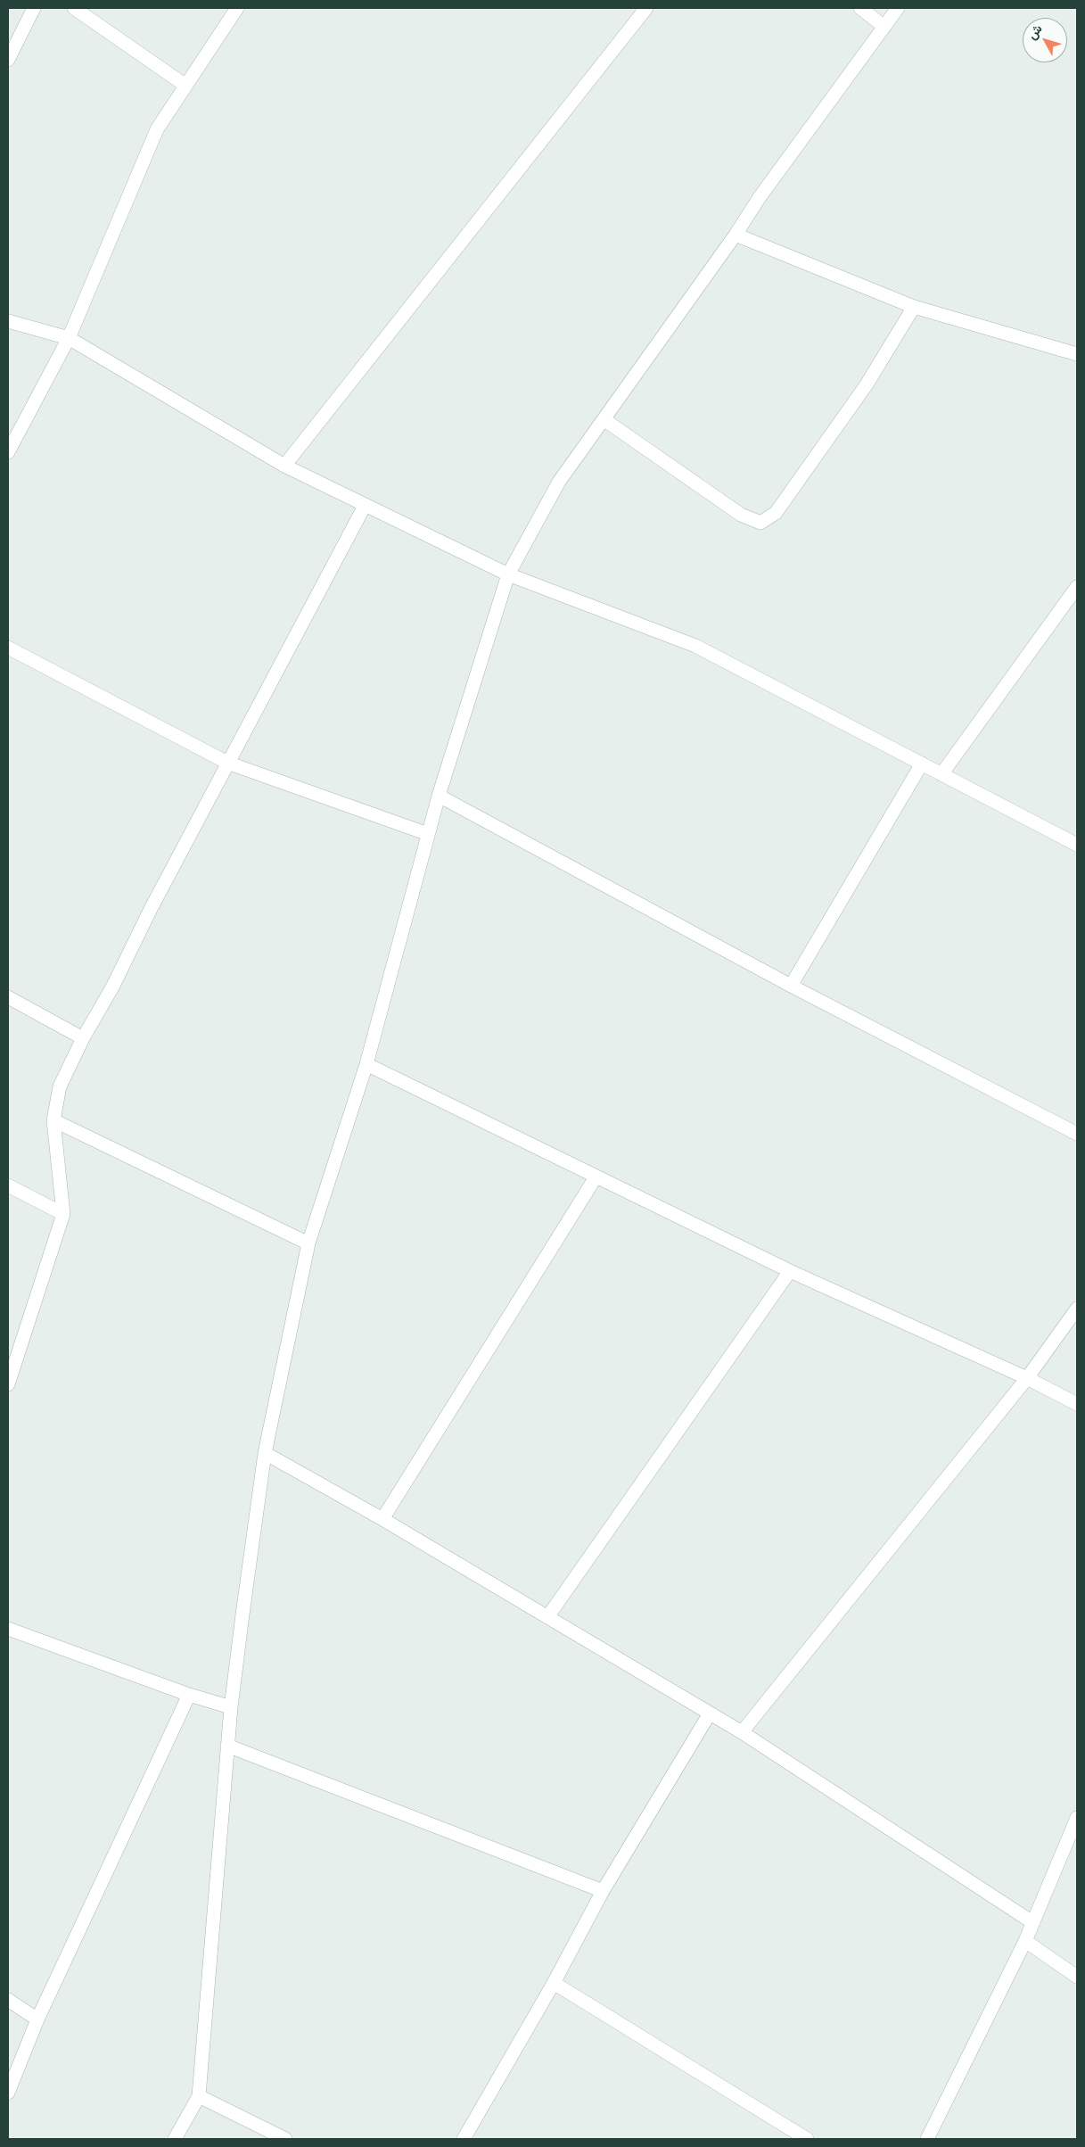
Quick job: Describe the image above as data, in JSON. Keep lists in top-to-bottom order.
{
  "north": "top left"
}
